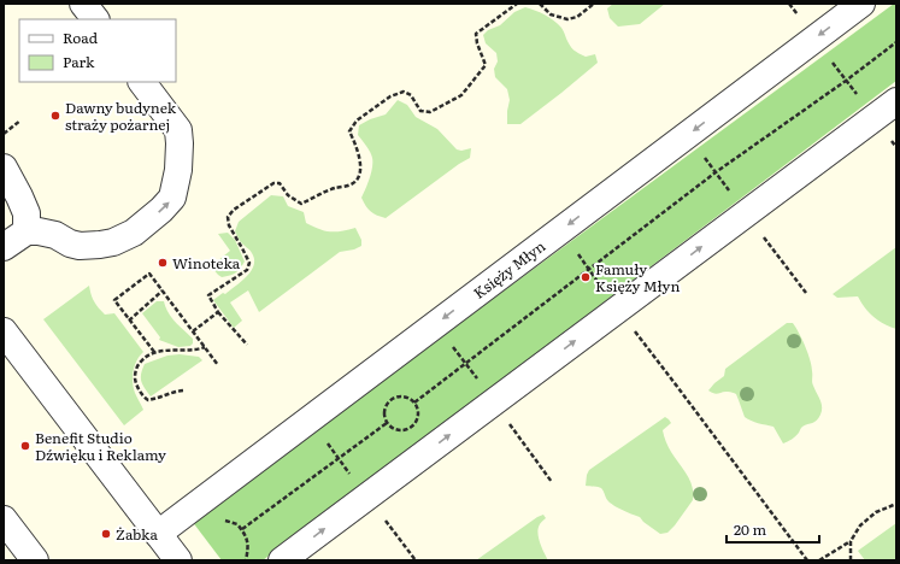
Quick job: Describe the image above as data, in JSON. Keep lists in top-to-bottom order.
{
  "streets": {
    "street": ["Księży Młyn"]
  },
  "places": [
    "Dawny budynek straży pożarnej",
    "Winoteka",
    "Famuły Księży Młyn",
    "Benefit Studio Dźwięku i Reklamy",
    "Żabka"
  ],
  "legend": ["Road", "Park"],
  "scale_bar": "20 m"
}
